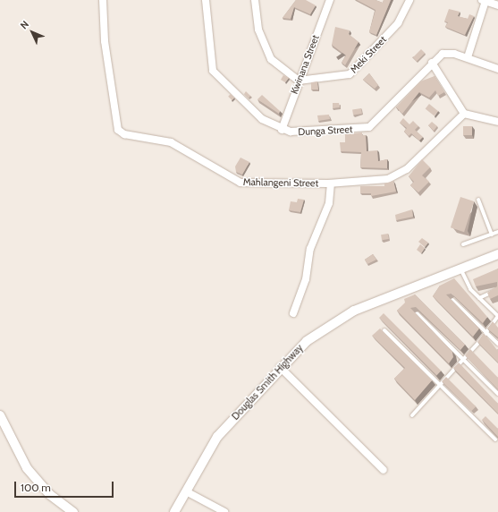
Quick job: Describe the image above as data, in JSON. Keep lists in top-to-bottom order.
{
  "streets": {
    "street": [
      "Meki Street",
      "Kwinana Street",
      "Dunga Street",
      "Mahlangeni Street",
      "Douglas Smith Highway"
    ]
  },
  "crossings": [
    ["Meki Street", "Kwinana Street"],
    ["Kwinana Street", "Dunga Street"]
  ],
  "scale_bar": "100 m",
  "north": "top left"
}
